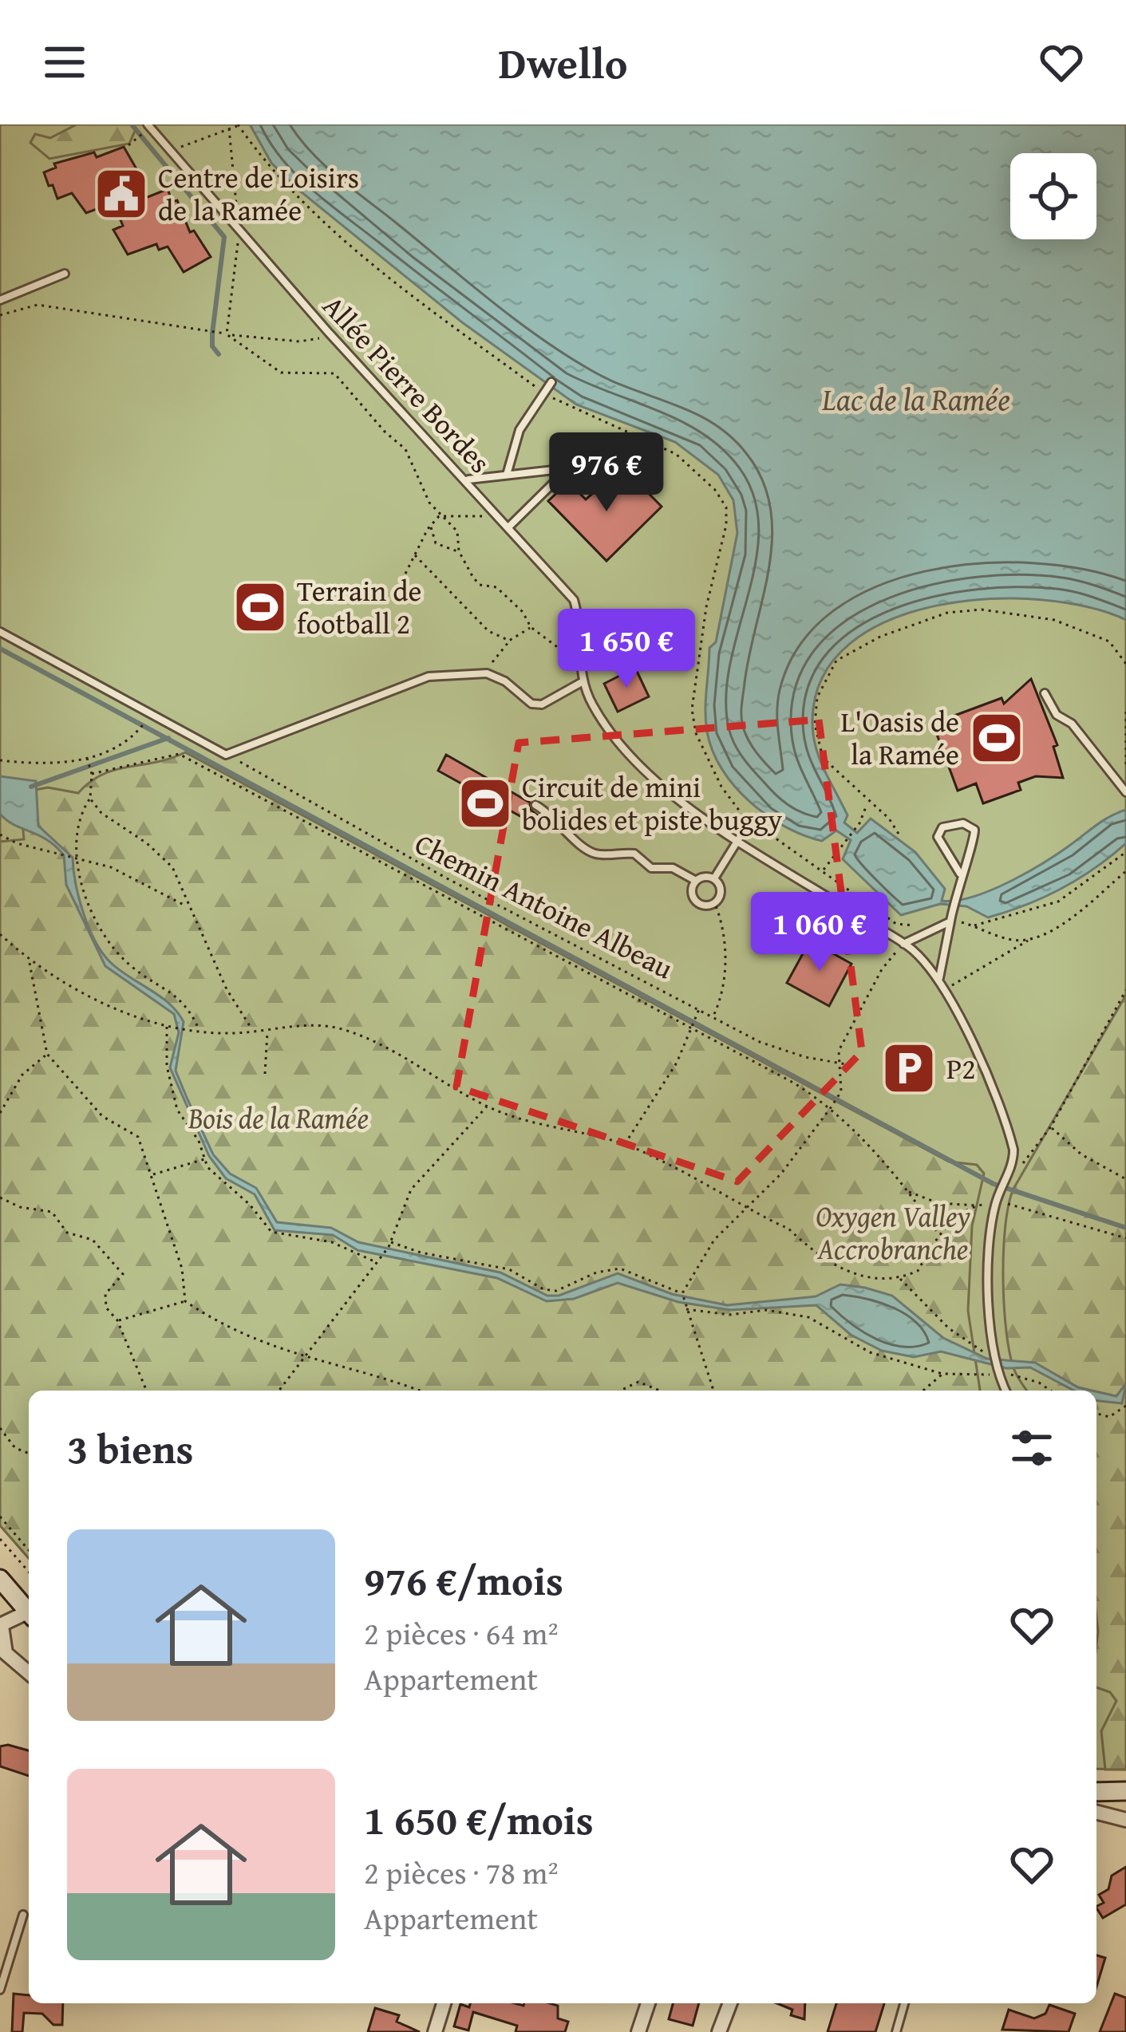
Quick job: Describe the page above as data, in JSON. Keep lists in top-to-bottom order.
{
  "streets": {
    "lane": ["Allée Pierre Bordes"],
    "path": ["Chemin Antoine Albeau"]
  },
  "water": ["Lac de la Ramée"],
  "parks": ["Bois de la Ramée", "Oxygen Valley Accrobranche"],
  "places": {
    "public building": ["Centre de Loisirs de la Ramée"],
    "sports": ["Terrain de football 2", "L'Oasis de la Ramée", "Circuit de mini bolides et piste buggy"],
    "parking": ["P2"]
  },
  "page": {
    "header": "Dwello",
    "price": ["976 €", "1 650 €", "1 060 €"],
    "heading": "3 biens",
    "list": [
      {
        "name": "976 €/mois",
        "note": "2 pièces · 64 m² · Appartement"
      },
      {
        "name": "1 650 €/mois",
        "note": "2 pièces · 78 m² · Appartement"
      }
    ]
  }
}
